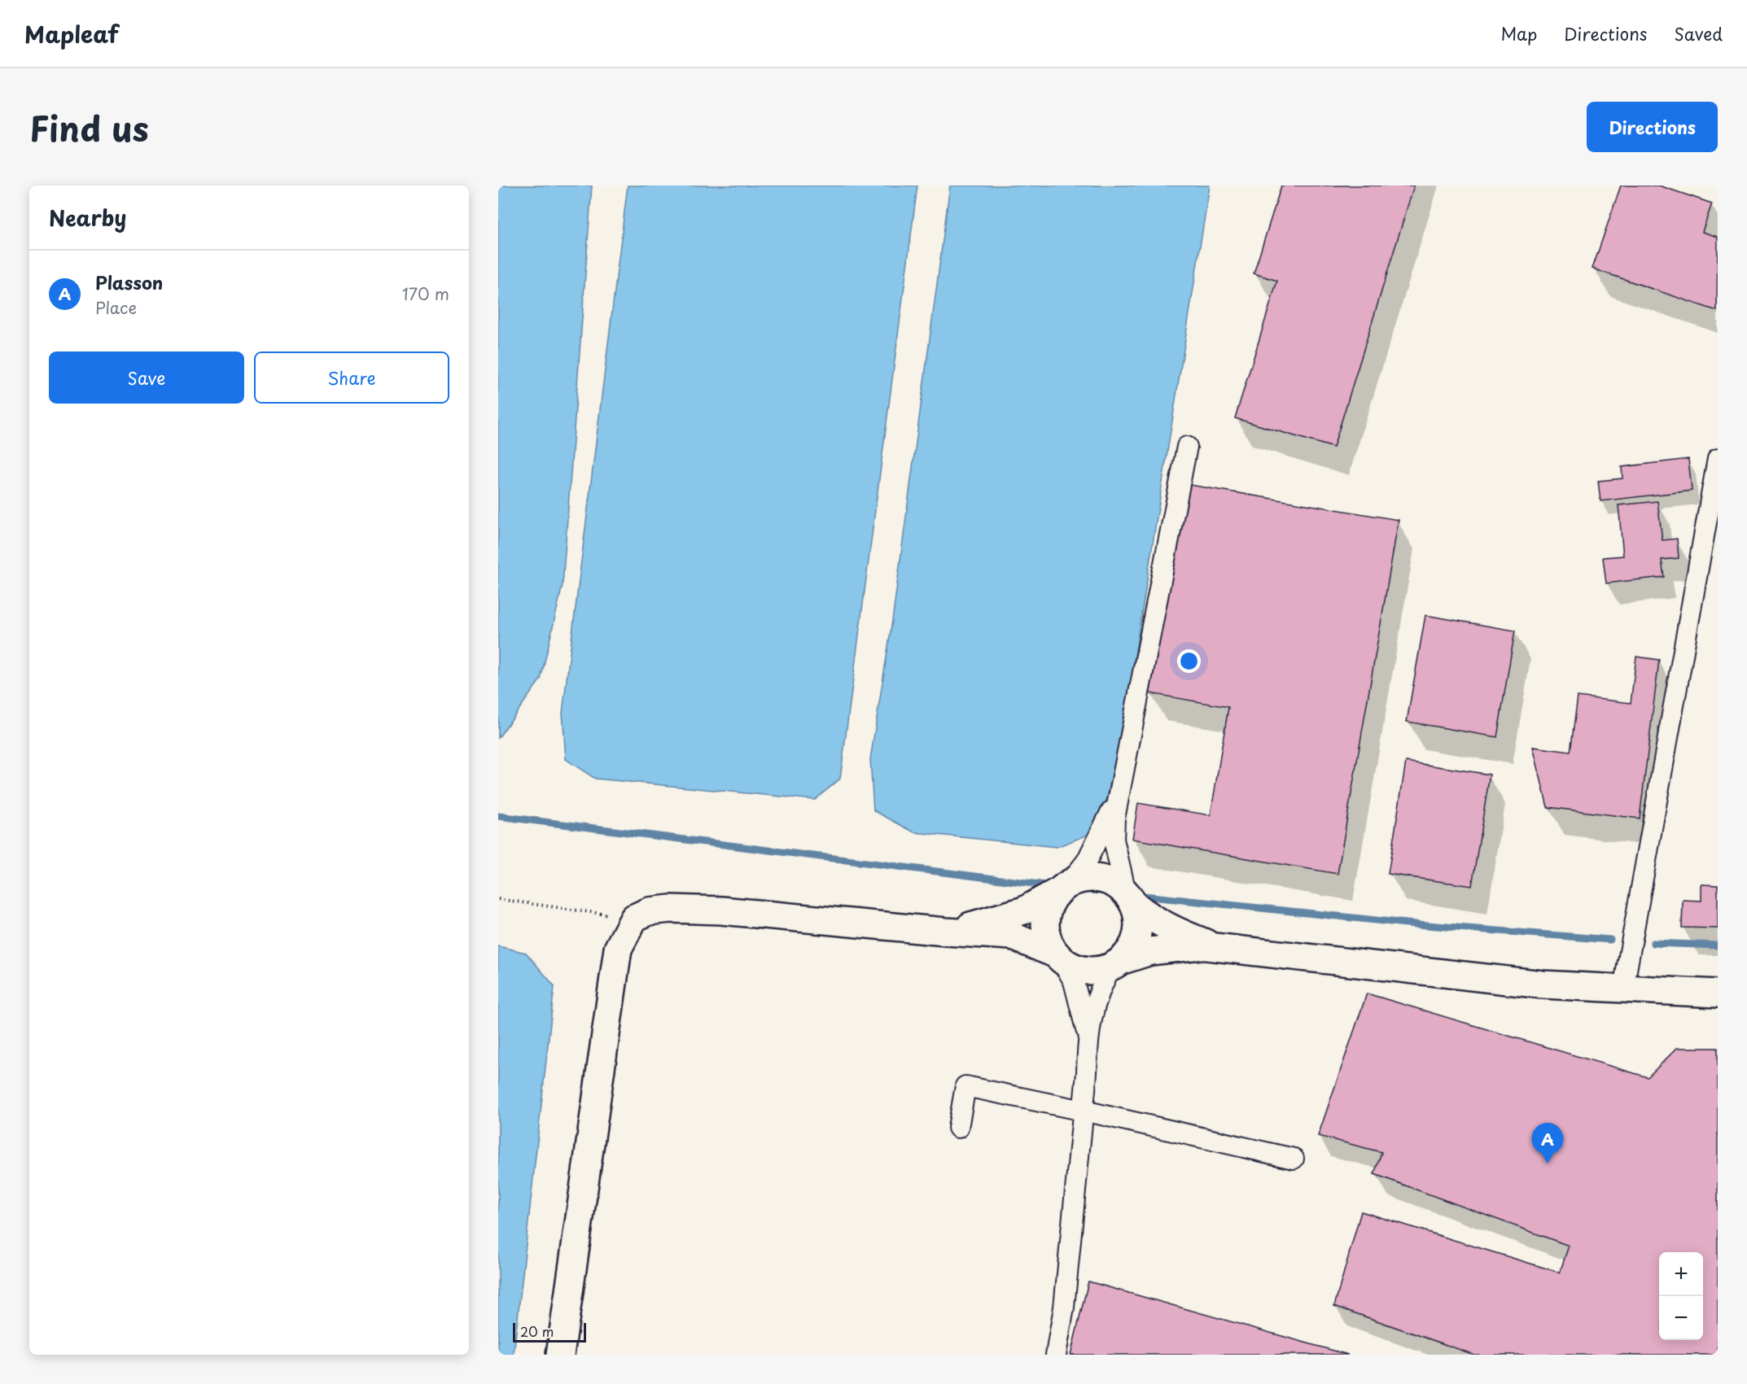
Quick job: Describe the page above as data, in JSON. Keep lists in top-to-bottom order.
{
  "scale_bar": "20 m",
  "page": {
    "header": "Mapleaf",
    "nav": ["Map", "Directions", "Saved"],
    "title": "Find us",
    "buttons": [
      "Directions",
      ["Save", "Share"]
    ],
    "heading": "Nearby",
    "list": [
      {
        "mark": "A",
        "name": "Plasson",
        "note": "Place",
        "value": "170 m"
      }
    ],
    "pins": "A",
    "map_buttons": ["+", "−"],
    "scale": "20 m"
  }
}
